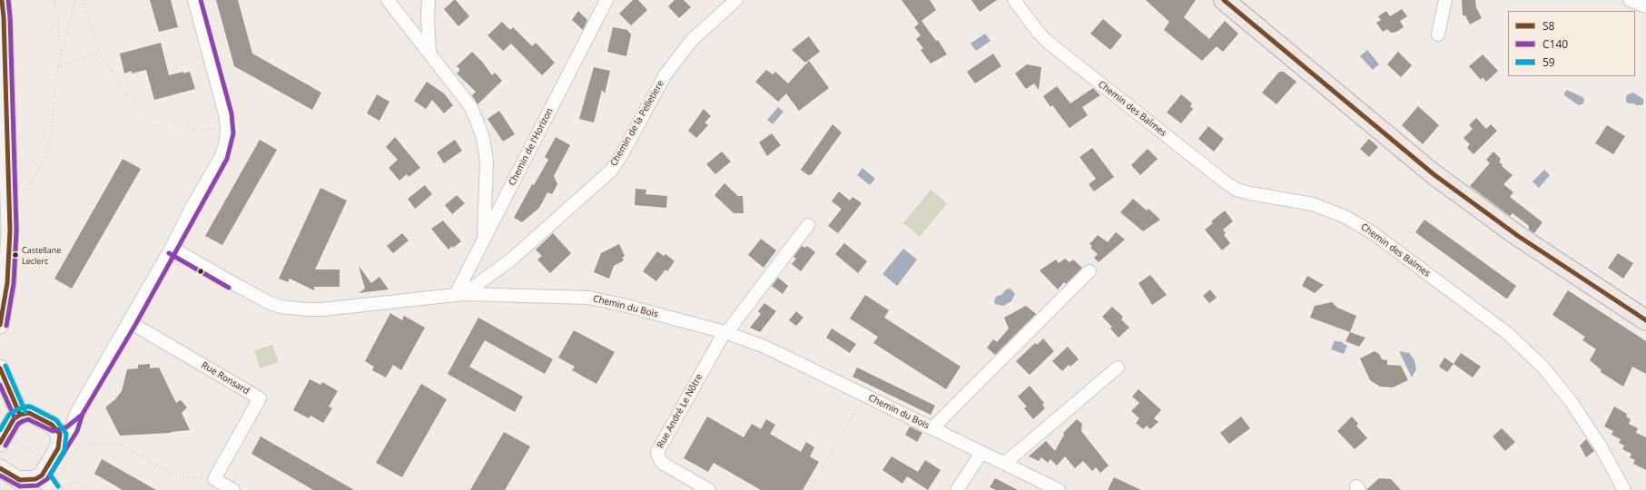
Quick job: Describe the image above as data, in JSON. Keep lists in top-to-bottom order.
{
  "streets": {
    "street": [
      "Chemin des Balmes",
      "Chemin de la Pelletiere",
      "Chemin de l'Horizon",
      "Chemin du Bois",
      "Rue Ronsard",
      "Rue André Le Nôtre"
    ]
  },
  "crossings": [
    ["Chemin de la Pelletiere", "Chemin de l'Horizon"],
    ["Chemin de la Pelletiere", "Chemin du Bois"],
    ["Chemin de l'Horizon", "Chemin du Bois"],
    ["Chemin du Bois", "Rue André Le Nôtre"]
  ],
  "places": ["Castellane Leclerc"],
  "lines": ["transit line S8", "transit line C140", "transit line 59"],
  "legend": ["S8", "C140", "59"]
}
